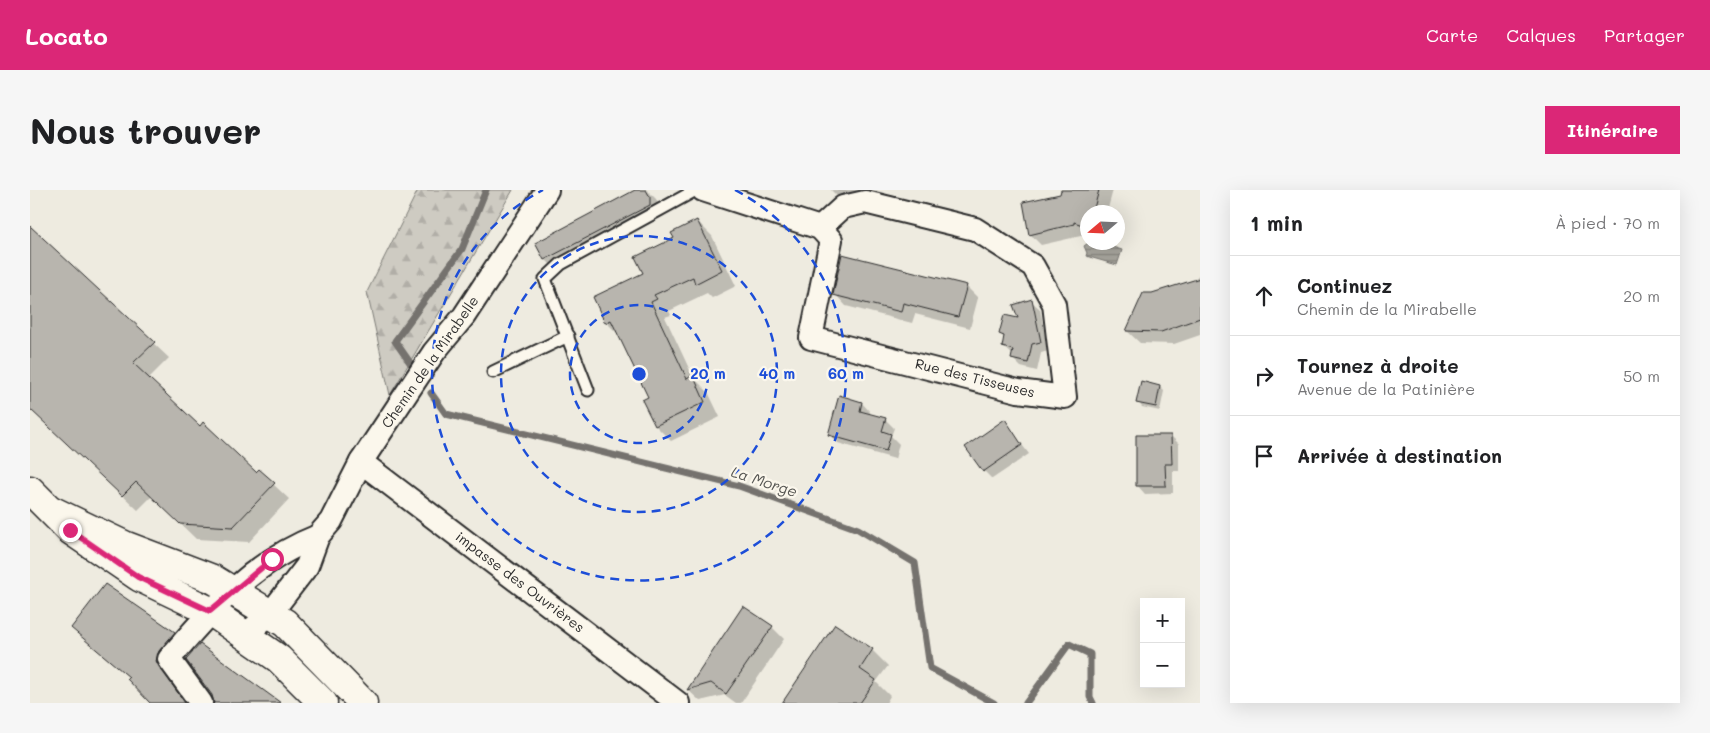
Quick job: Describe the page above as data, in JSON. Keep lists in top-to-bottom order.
{
  "streets": {
    "street": ["Chemin de la Mirabelle", "Rue des Tisseuses", "impasse des Ouvrières"]
  },
  "crossings": [
    ["Chemin de la Mirabelle", "impasse des Ouvrières"]
  ],
  "water": ["La Morge"],
  "north": "left",
  "page": {
    "header": "Locato",
    "nav": ["Carte", "Calques", "Partager"],
    "buttons": "Itinéraire",
    "title": "Nous trouver",
    "heading": ["1 min", "À pied · 70 m"],
    "list": [
      ["Continuez", "Chemin de la Mirabelle", "20 m"],
      ["Tournez à droite", "Avenue de la Patinière", "50 m"],
      "Arrivée à destination"
    ],
    "map_buttons": ["+", "−"]
  },
  "rings": ["20 m", "40 m", "60 m"]
}
